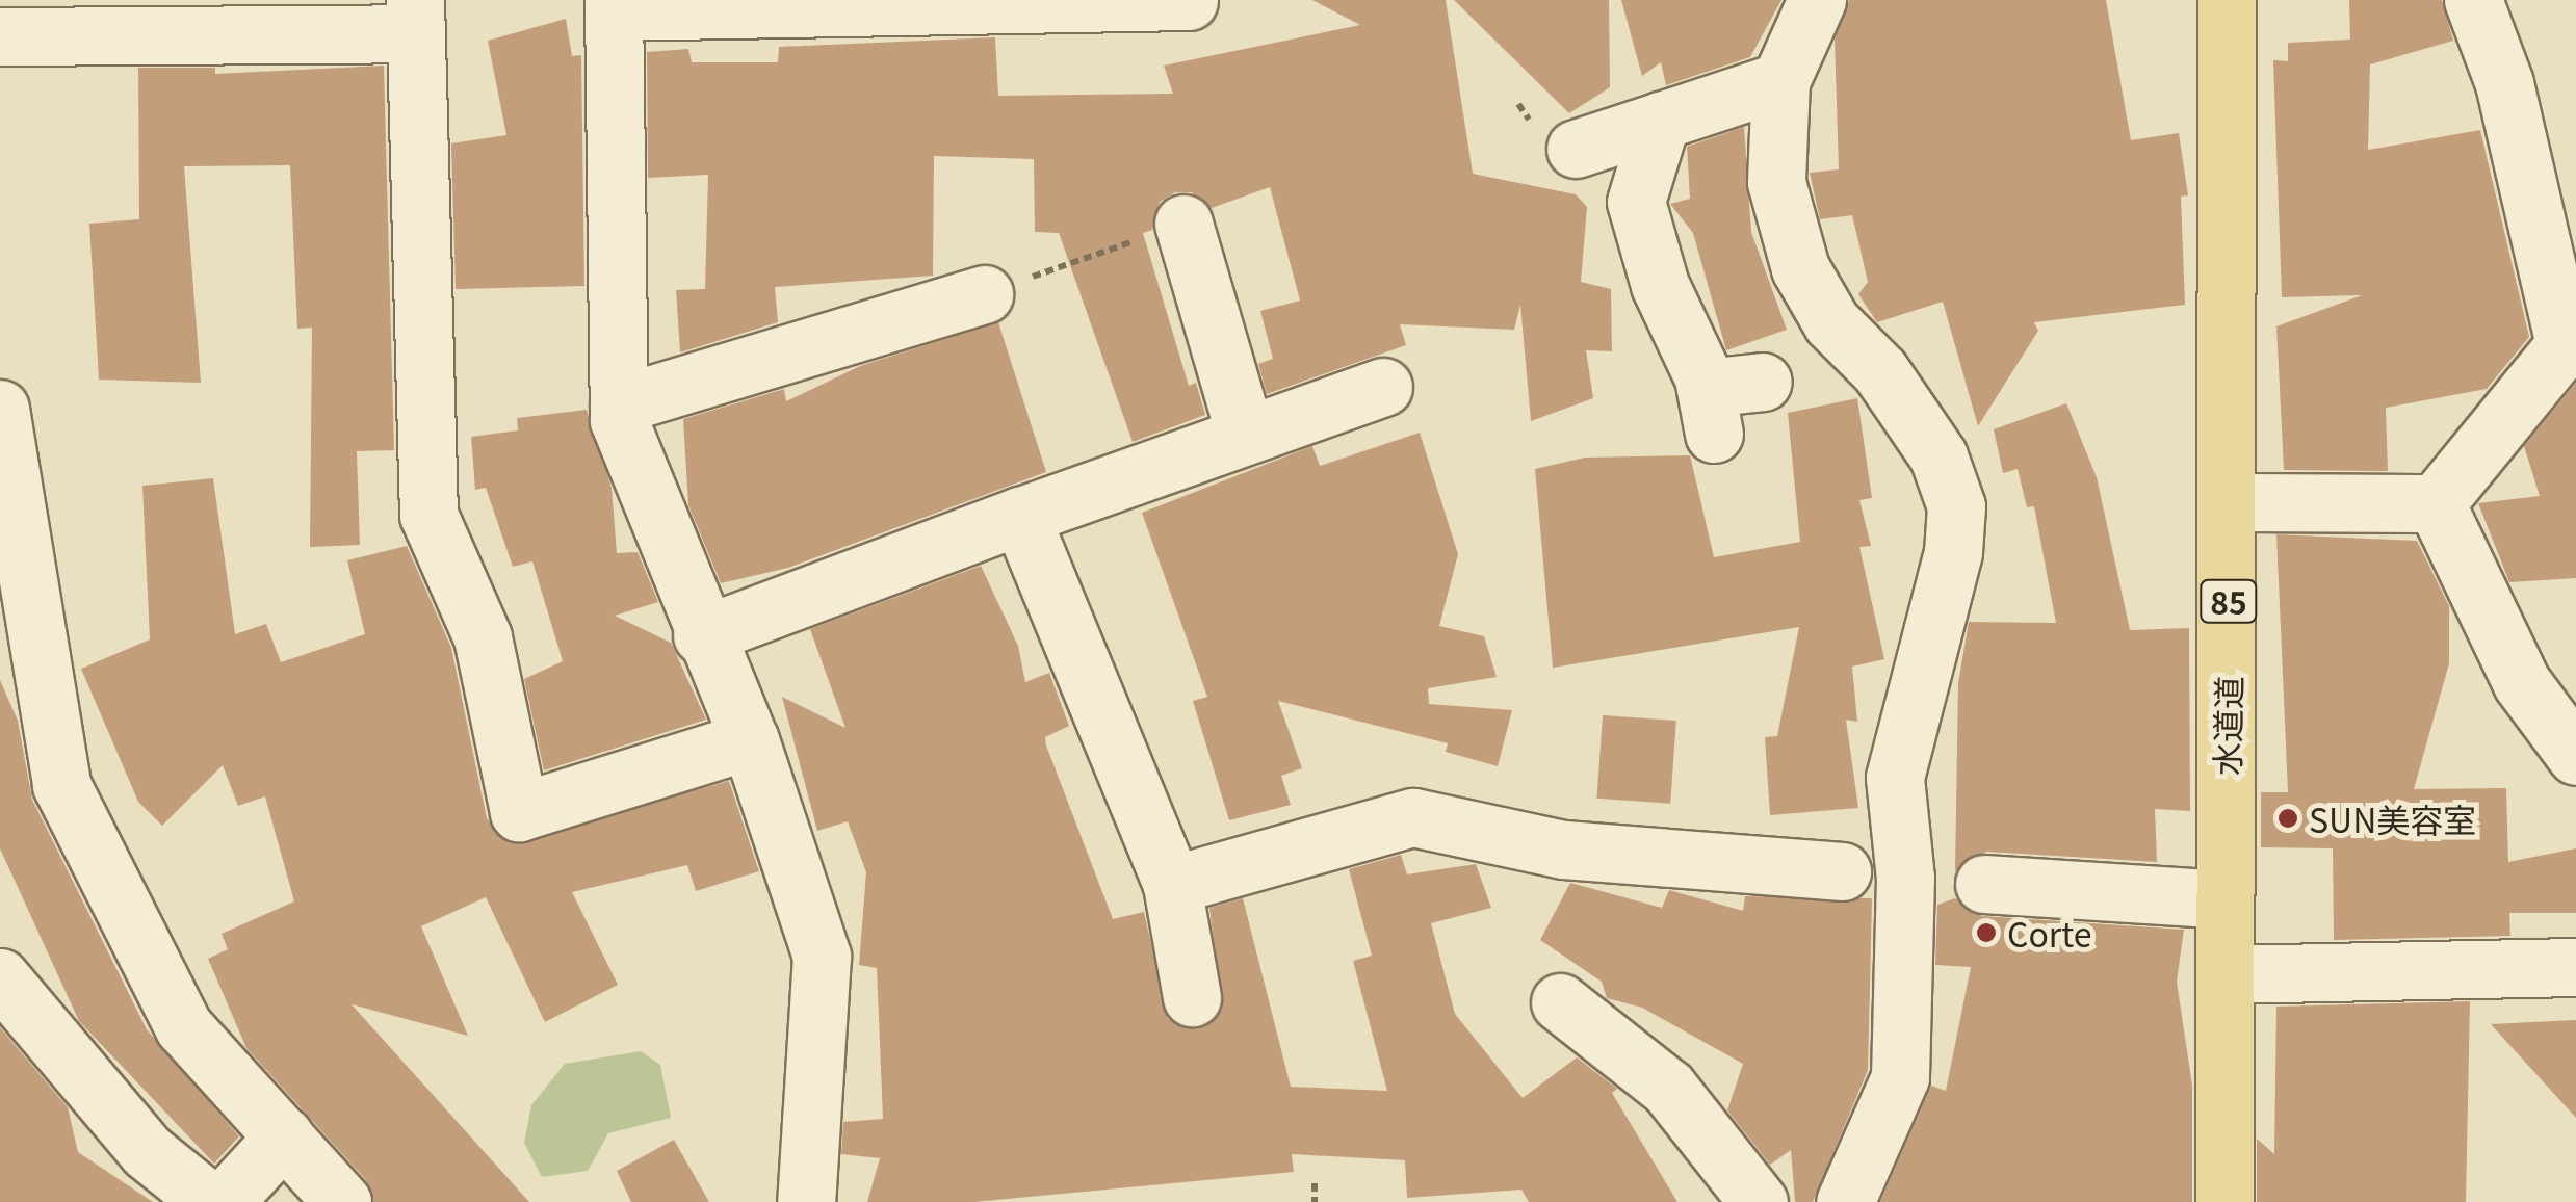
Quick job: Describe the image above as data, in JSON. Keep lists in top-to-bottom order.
{
  "streets": {
    "main road": ["85", "水道道"]
  },
  "places": ["SUN美容室", "Corte"]
}
